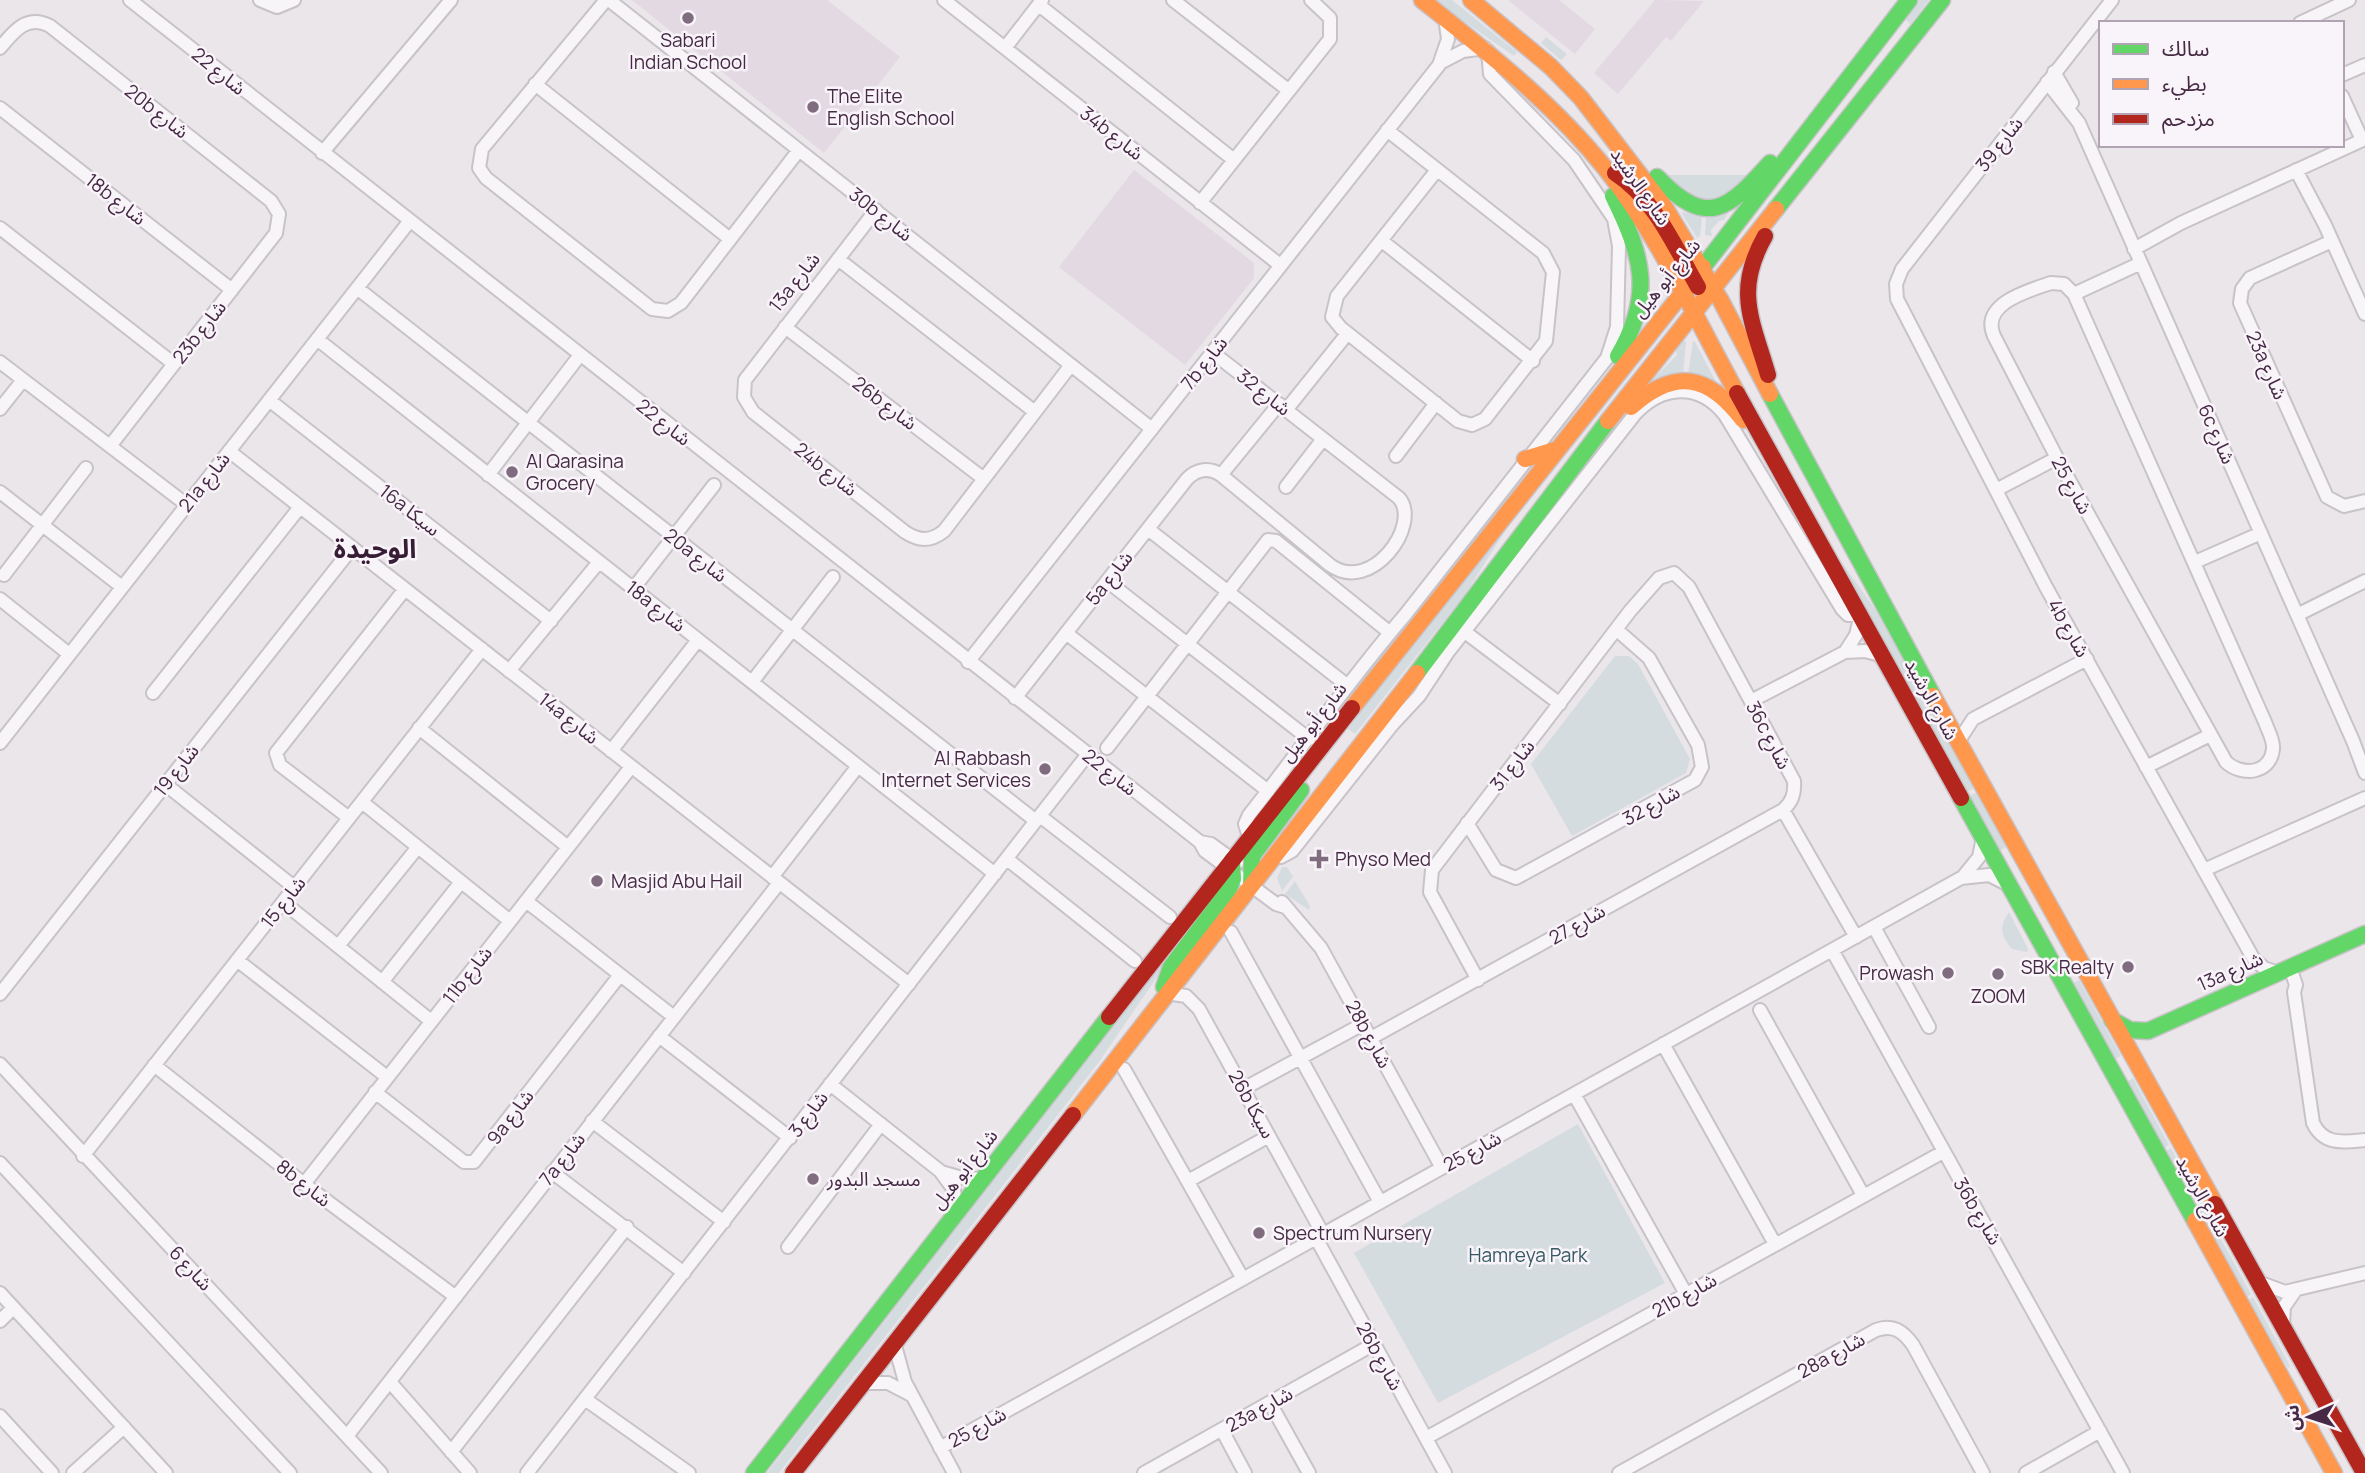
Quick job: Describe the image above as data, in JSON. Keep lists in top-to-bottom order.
{
  "streets": {
    "main road": ["شارع الرشيد", "شارع أبو هيل", "13a شارع"],
    "street": [
      "شارع 22",
      "20b شارع",
      "34b شارع",
      "شارع 39",
      "18b شارع",
      "30b شارع",
      "23b شارع",
      "7b شارع",
      "23a شارع",
      "شارع 32",
      "26b شارع",
      "6c شارع",
      "24b شارع",
      "21a شارع",
      "شارع 25",
      "16a سيكا",
      "20a شارع",
      "5a شارع",
      "18a شارع",
      "4b شارع",
      "14a شارع",
      "36c شارع",
      "شارع 31",
      "شارع 19",
      "شارع 15",
      "شارع 27",
      "11b شارع",
      "28b شارع",
      "26b سيكا",
      "شارع 3",
      "9a شارع",
      "7a شارع",
      "8b شارع",
      "36b شارع",
      "شارع 6",
      "21b شارع",
      "28a شارع"
    ]
  },
  "crossings": [
    ["شارع 22", "شارع أبو هيل"],
    ["شارع 22", "7b شارع"],
    ["شارع 22", "21a شارع"],
    ["شارع 22", "5a شارع"],
    ["شارع 22", "28b شارع"],
    ["شارع 22", "شارع 3"],
    ["20b شارع", "23b شارع"],
    ["34b شارع", "7b شارع"],
    ["شارع 39", "6c شارع"],
    ["شارع 39", "4b شارع"],
    ["شارع الرشيد", "شارع أبو هيل"],
    ["شارع الرشيد", "13a شارع"],
    ["شارع الرشيد", "7b شارع"],
    ["شارع الرشيد", "شارع 25"],
    ["18b شارع", "23b شارع"],
    ["30b شارع", "13a شارع"],
    ["30b شارع", "7b شارع"],
    ["13a شارع", "26b شارع"],
    ["13a شارع", "24b شارع"],
    ["13a شارع", "4b شارع"],
    ["7b شارع", "شارع 32"],
    ["23a شارع", "26b شارع"],
    ["شارع 32", "5a شارع"],
    ["شارع 32", "شارع 31"],
    ["26b شارع", "24b شارع"],
    ["26b شارع", "شارع 25"],
    ["26b شارع", "26b سيكا"],
    ["26b شارع", "21b شارع"],
    ["21a شارع", "16a سيكا"],
    ["21a شارع", "20a شارع"],
    ["21a شارع", "18a شارع"],
    ["21a شارع", "14a شارع"],
    ["شارع 25", "28b شارع"],
    ["شارع 25", "26b سيكا"],
    ["شارع 25", "36b شارع"],
    ["20a شارع", "شارع 3"],
    ["18a شارع", "شارع 3"],
    ["18a شارع", "7a شارع"],
    ["14a شارع", "شارع 19"],
    ["14a شارع", "شارع 15"],
    ["14a شارع", "11b شارع"],
    ["14a شارع", "شارع 3"],
    ["14a شارع", "7a شارع"],
    ["36c شارع", "شارع 31"],
    ["36c شارع", "شارع 27"],
    ["شارع 31", "شارع 27"],
    ["شارع 15", "8b شارع"],
    ["شارع 15", "شارع 6"],
    ["شارع 27", "28b شارع"],
    ["11b شارع", "9a شارع"],
    ["11b شارع", "8b شارع"],
    ["7a شارع", "8b شارع"],
    ["7a شارع", "شارع 6"],
    ["36b شارع", "21b شارع"]
  ],
  "districts": ["الوحيدة"],
  "parks": ["Hamreya Park"],
  "places": {
    "other": [
      "Sabari Indian School",
      "The Elite English School",
      "Al Qarasina Grocery",
      "Al Rabbash Internet Services",
      "Masjid Abu Hail",
      "SBK Realty",
      "Prowash",
      "ZOOM",
      "مسجد البدور",
      "Spectrum Nursery"
    ],
    "health": ["Physo Med"]
  },
  "legend": ["سالك", "بطيء", "مزدحم"],
  "north": "left"
}
